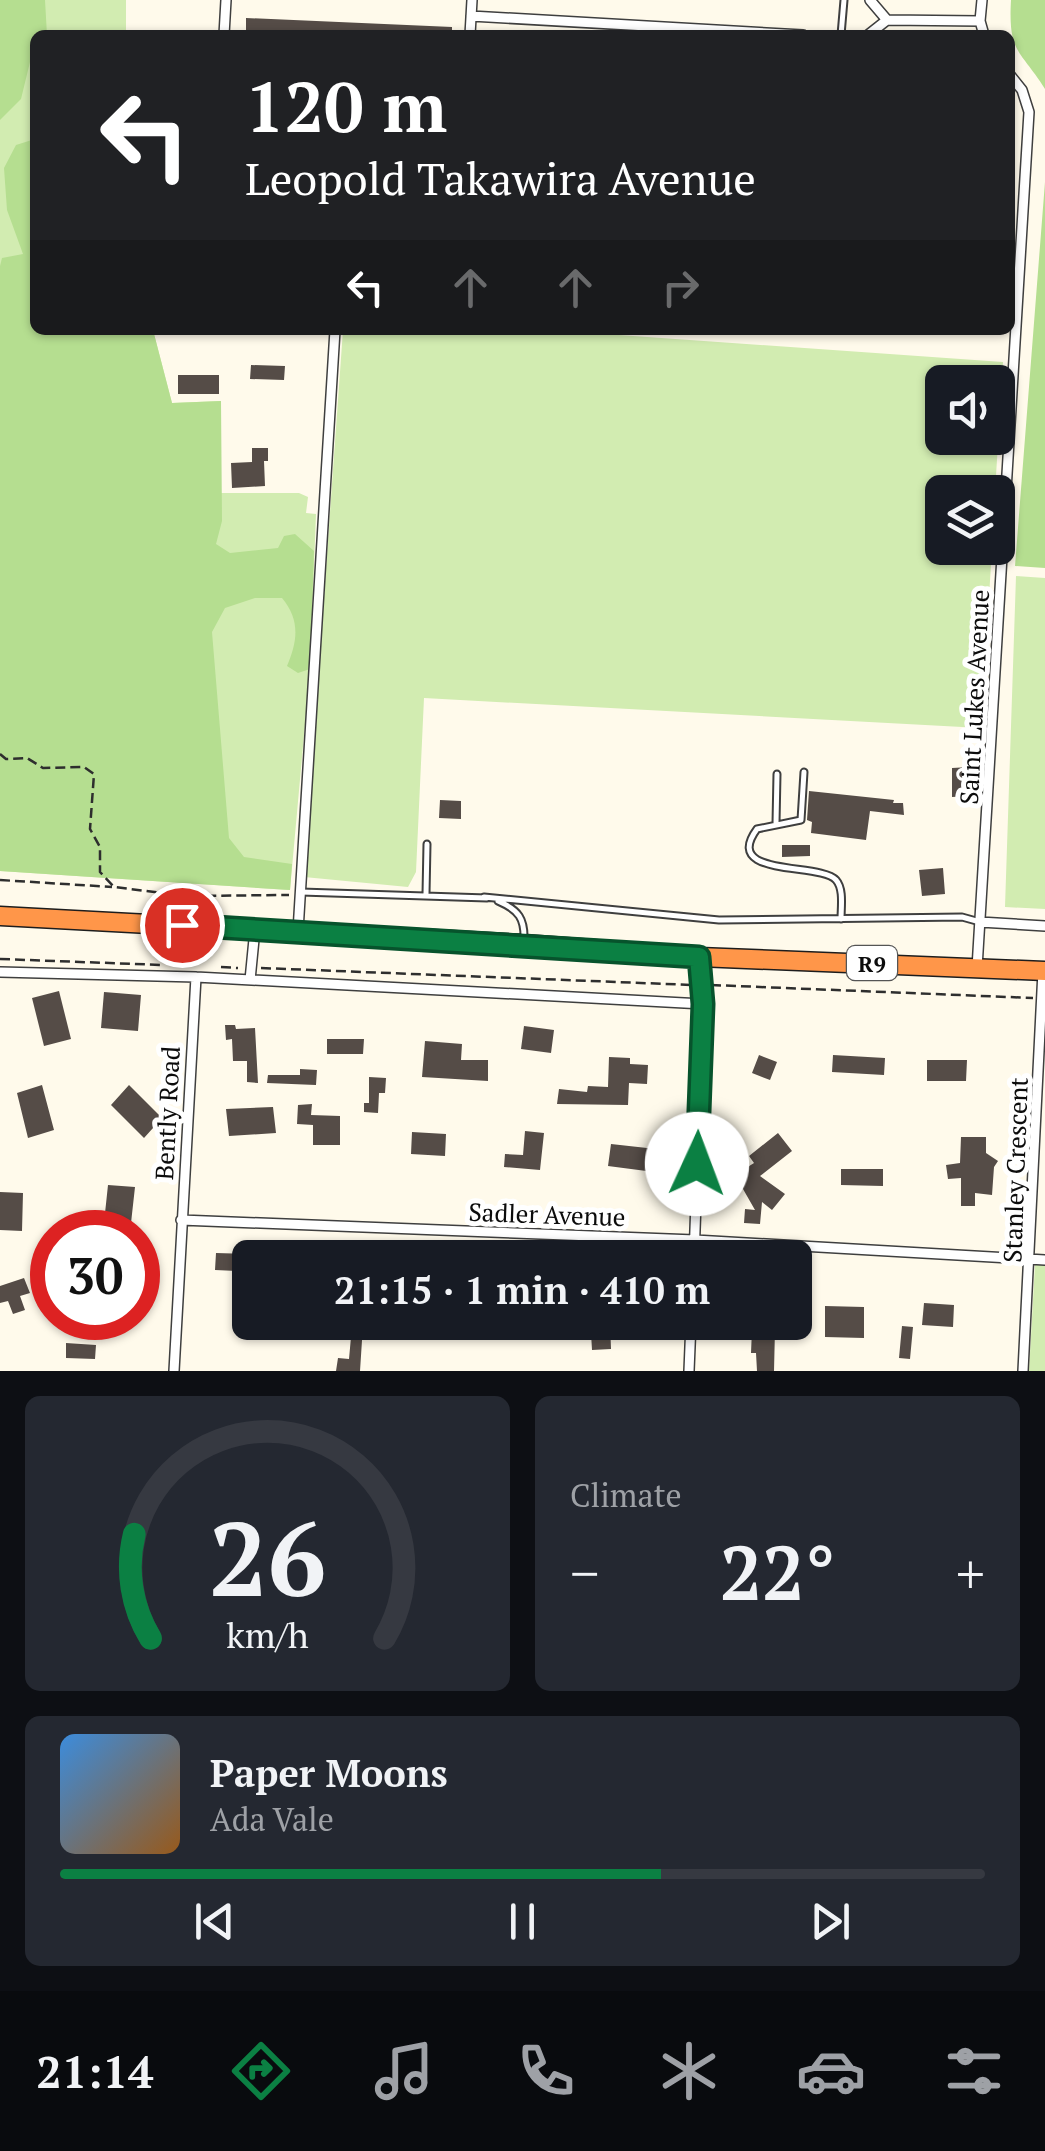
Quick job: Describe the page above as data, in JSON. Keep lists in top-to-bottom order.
{
  "streets": {
    "highway": ["R9"],
    "street": [
      "Saint Lukes Avenue",
      "Bently Road",
      "Stanley Crescent",
      "Sadler Avenue"
    ]
  },
  "crossings": [
    ["Saint Lukes Avenue", "R9"],
    ["R9", "Stanley Crescent"],
    ["Bently Road", "Sadler Avenue"],
    ["Stanley Crescent", "Sadler Avenue"]
  ],
  "page": {
    "turn": ["120 m", "Leopold Takawira Avenue"],
    "limit": "30",
    "trip": "21:15 · 1 min · 410 m",
    "tile": "Climate",
    "heat": ["−", "22°", "+"],
    "song": ["Paper Moons", "Ada Vale"],
    "tabs": "21:14",
    "gauge": ["26", "km/h"]
  }
}
